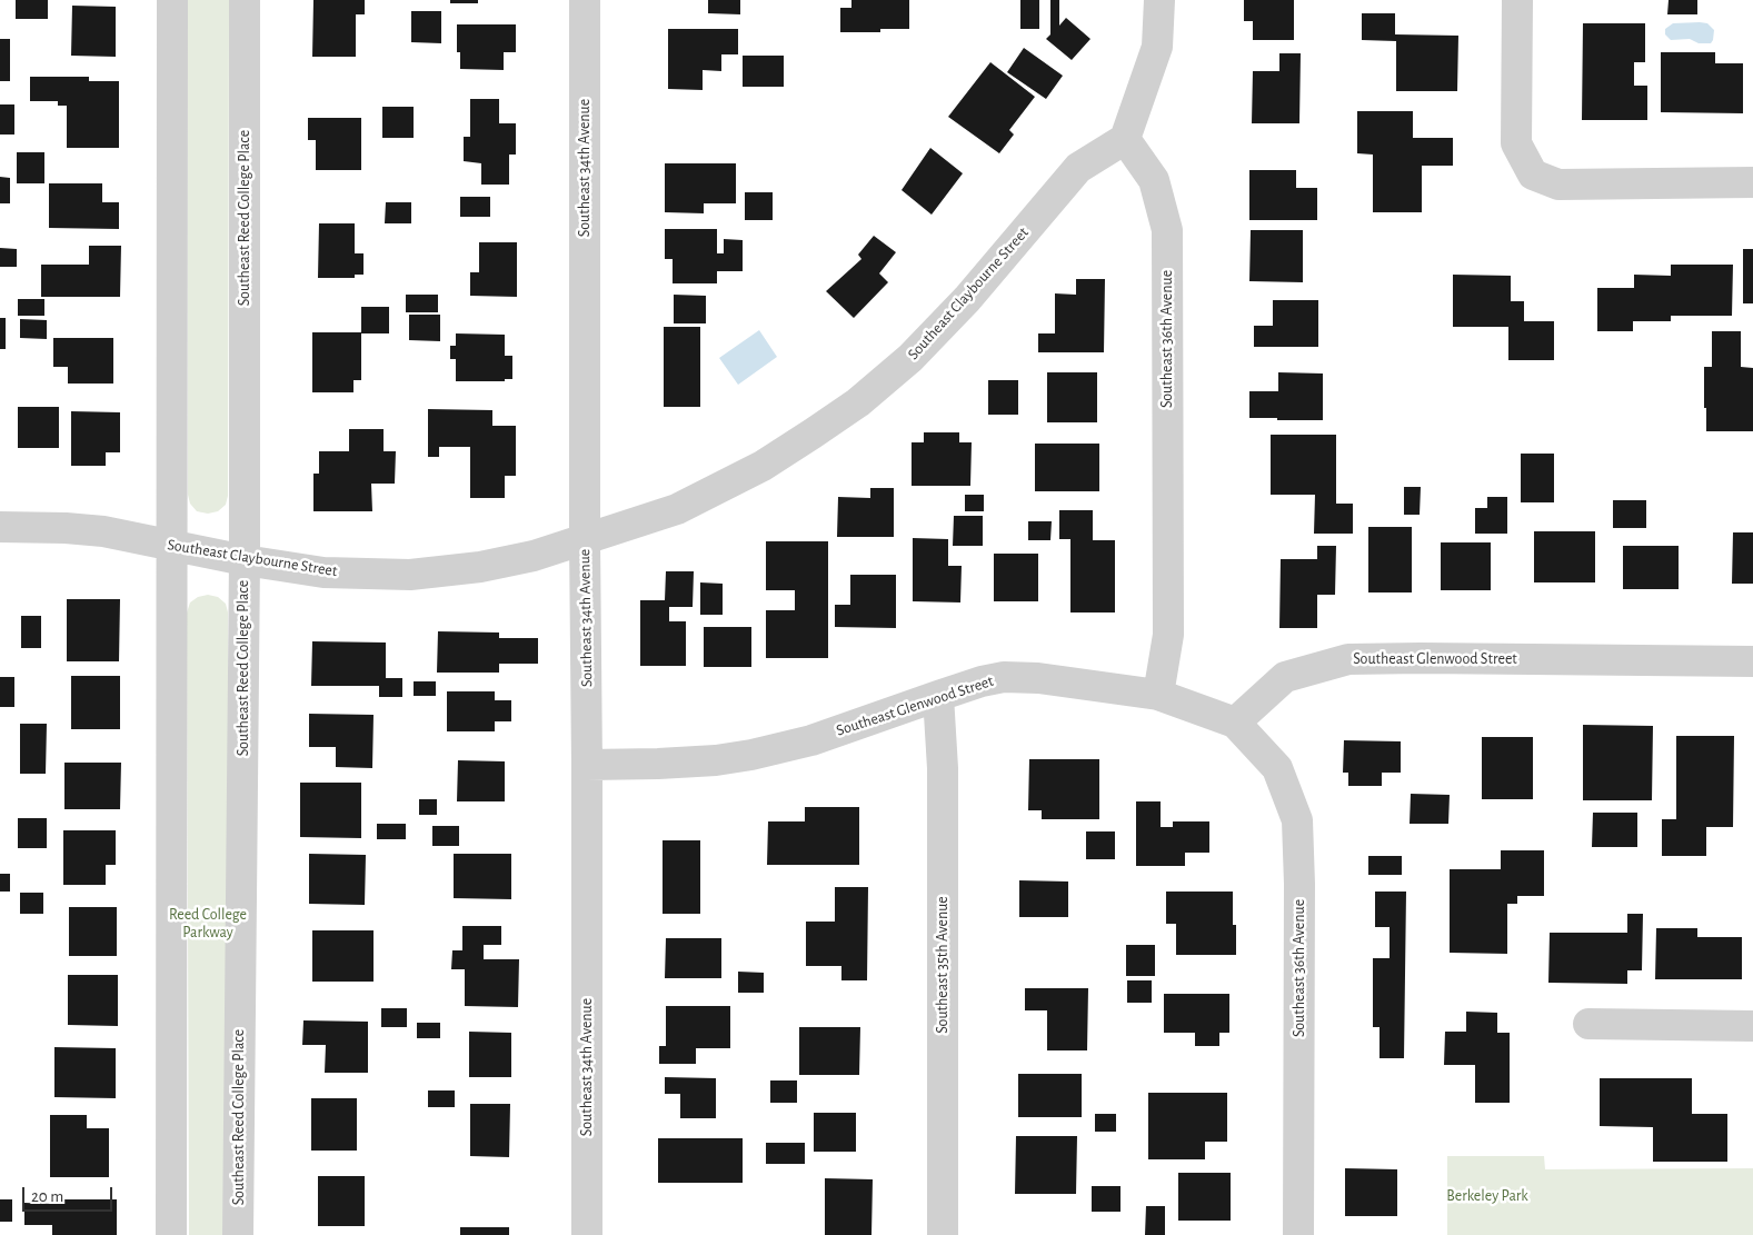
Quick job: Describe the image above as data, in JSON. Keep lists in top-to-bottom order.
{
  "streets": {
    "street": [
      "Southeast 34th Avenue",
      "Southeast Reed College Place",
      "Southeast Claybourne Street",
      "Southeast 36th Avenue",
      "Southeast Glenwood Street",
      "Southeast 35th Avenue"
    ]
  },
  "crossings": [
    ["Southeast 34th Avenue", "Southeast Claybourne Street"],
    ["Southeast 34th Avenue", "Southeast Glenwood Street"],
    ["Southeast Reed College Place", "Southeast Claybourne Street"],
    ["Southeast Claybourne Street", "Southeast 36th Avenue"],
    ["Southeast 36th Avenue", "Southeast Glenwood Street"],
    ["Southeast Glenwood Street", "Southeast 35th Avenue"]
  ],
  "parks": ["Reed College Parkway", "Berkeley Park"],
  "scale_bar": "20 m"
}
